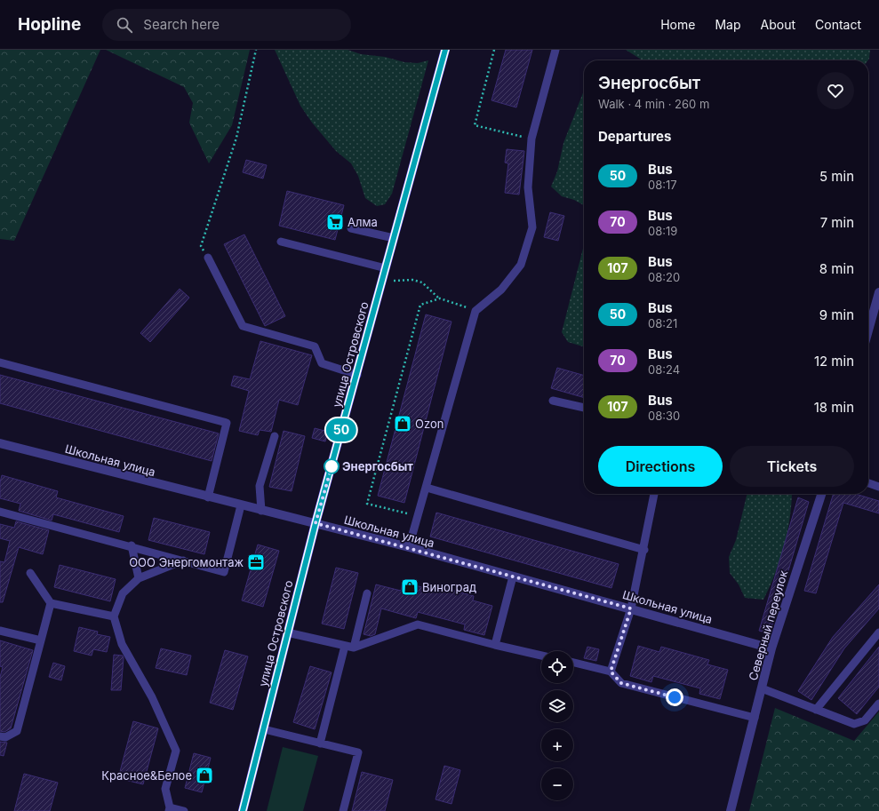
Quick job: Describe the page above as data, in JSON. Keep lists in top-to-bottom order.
{
  "streets": {
    "main road": ["улица Островского"],
    "street": ["Школьная улица", "Северный переулок"]
  },
  "crossings": [
    ["улица Островского", "Школьная улица"],
    ["Школьная улица", "Северный переулок"]
  ],
  "places": {
    "supermarket": ["Алма"],
    "shop": ["Ozon", "Виноград", "Красное&Белое"],
    "other": ["Энергосбыт"],
    "office": ["ООО Энергомонтаж"]
  },
  "lines": ["bus line 50"],
  "page": {
    "header": "Hopline",
    "search": "Search here",
    "nav": [
      "Home",
      "Map",
      "About",
      "Contact"
    ],
    "on_map": "50",
    "heading": [
      ["Энергосбыт", "Walk · 4 min · 260 m"],
      "Departures"
    ],
    "list": [
      {
        "mark": "50",
        "name": "Bus",
        "note": "08:17",
        "value": "5 min"
      },
      {
        "mark": "70",
        "name": "Bus",
        "note": "08:19",
        "value": "7 min"
      },
      {
        "mark": "107",
        "name": "Bus",
        "note": "08:20",
        "value": "8 min"
      },
      {
        "mark": "50",
        "name": "Bus",
        "note": "08:21",
        "value": "9 min"
      },
      {
        "mark": "70",
        "name": "Bus",
        "note": "08:24",
        "value": "12 min"
      },
      {
        "mark": "107",
        "name": "Bus",
        "note": "08:30",
        "value": "18 min"
      }
    ],
    "buttons": ["Directions", "Tickets"],
    "map_buttons": ["+", "−"]
  }
}
